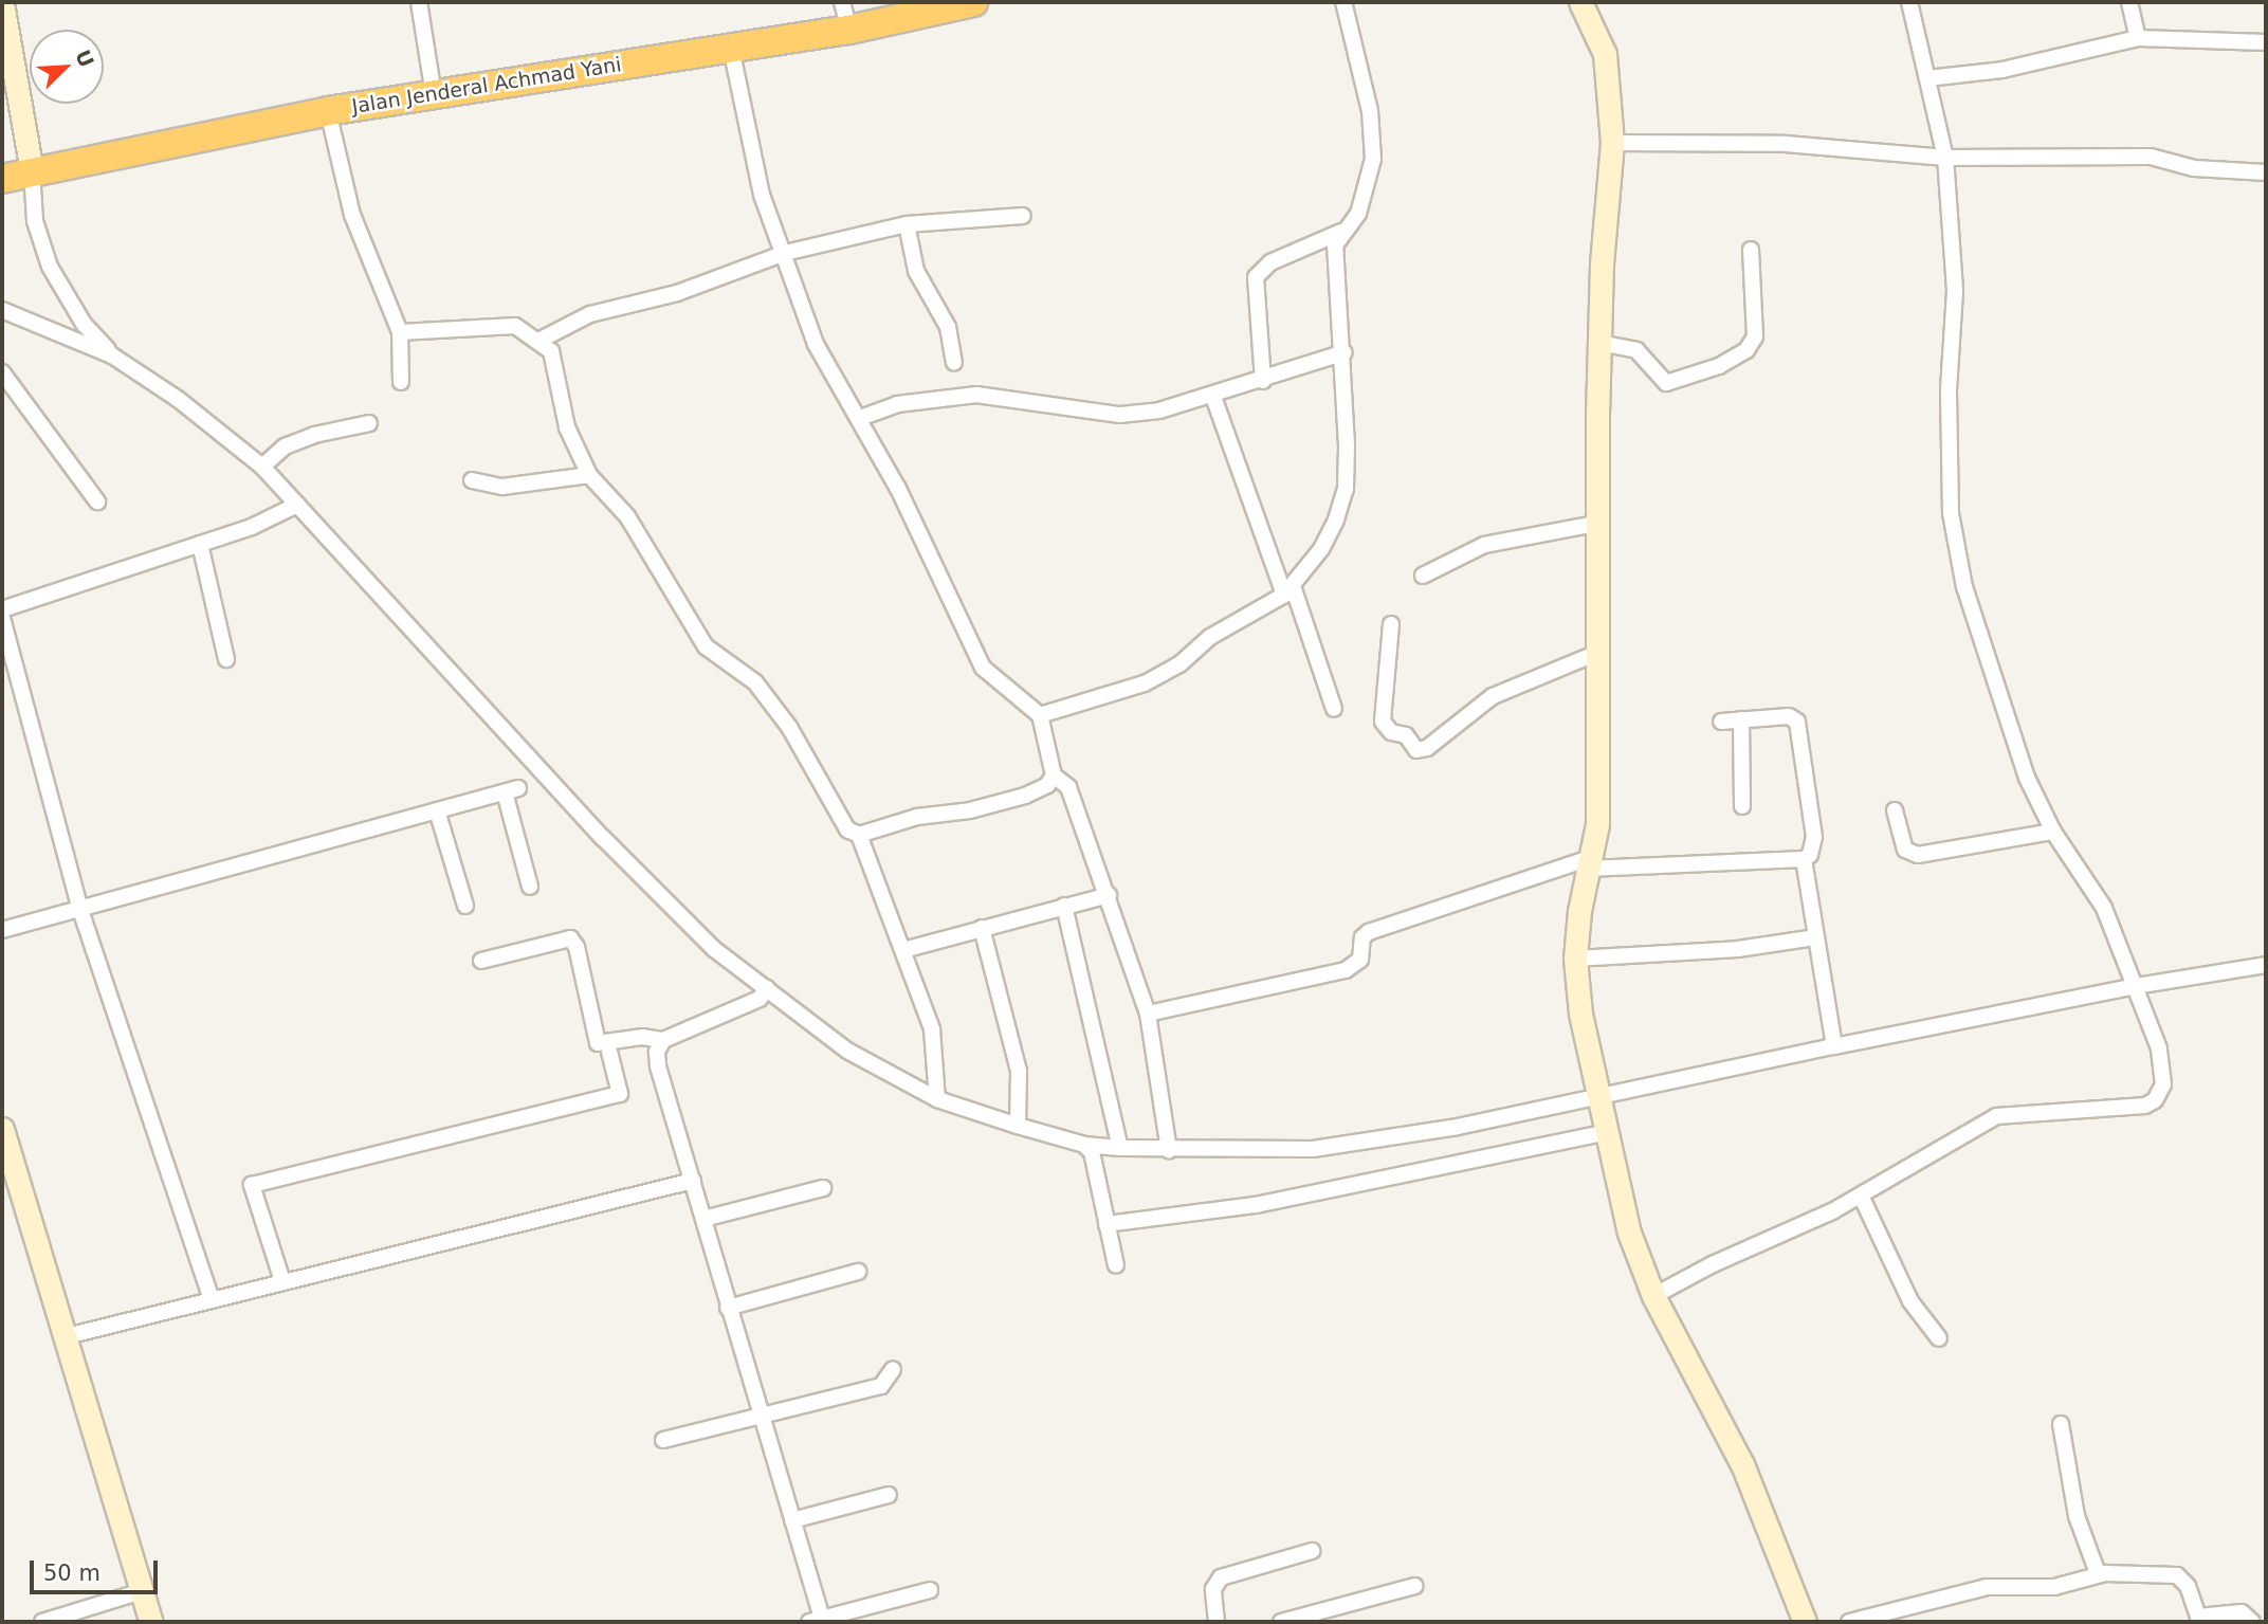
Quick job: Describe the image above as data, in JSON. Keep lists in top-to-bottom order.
{
  "streets": {
    "highway": ["Jalan Jenderal Achmad Yani"]
  },
  "scale_bar": "50 m",
  "north": "top right"
}
